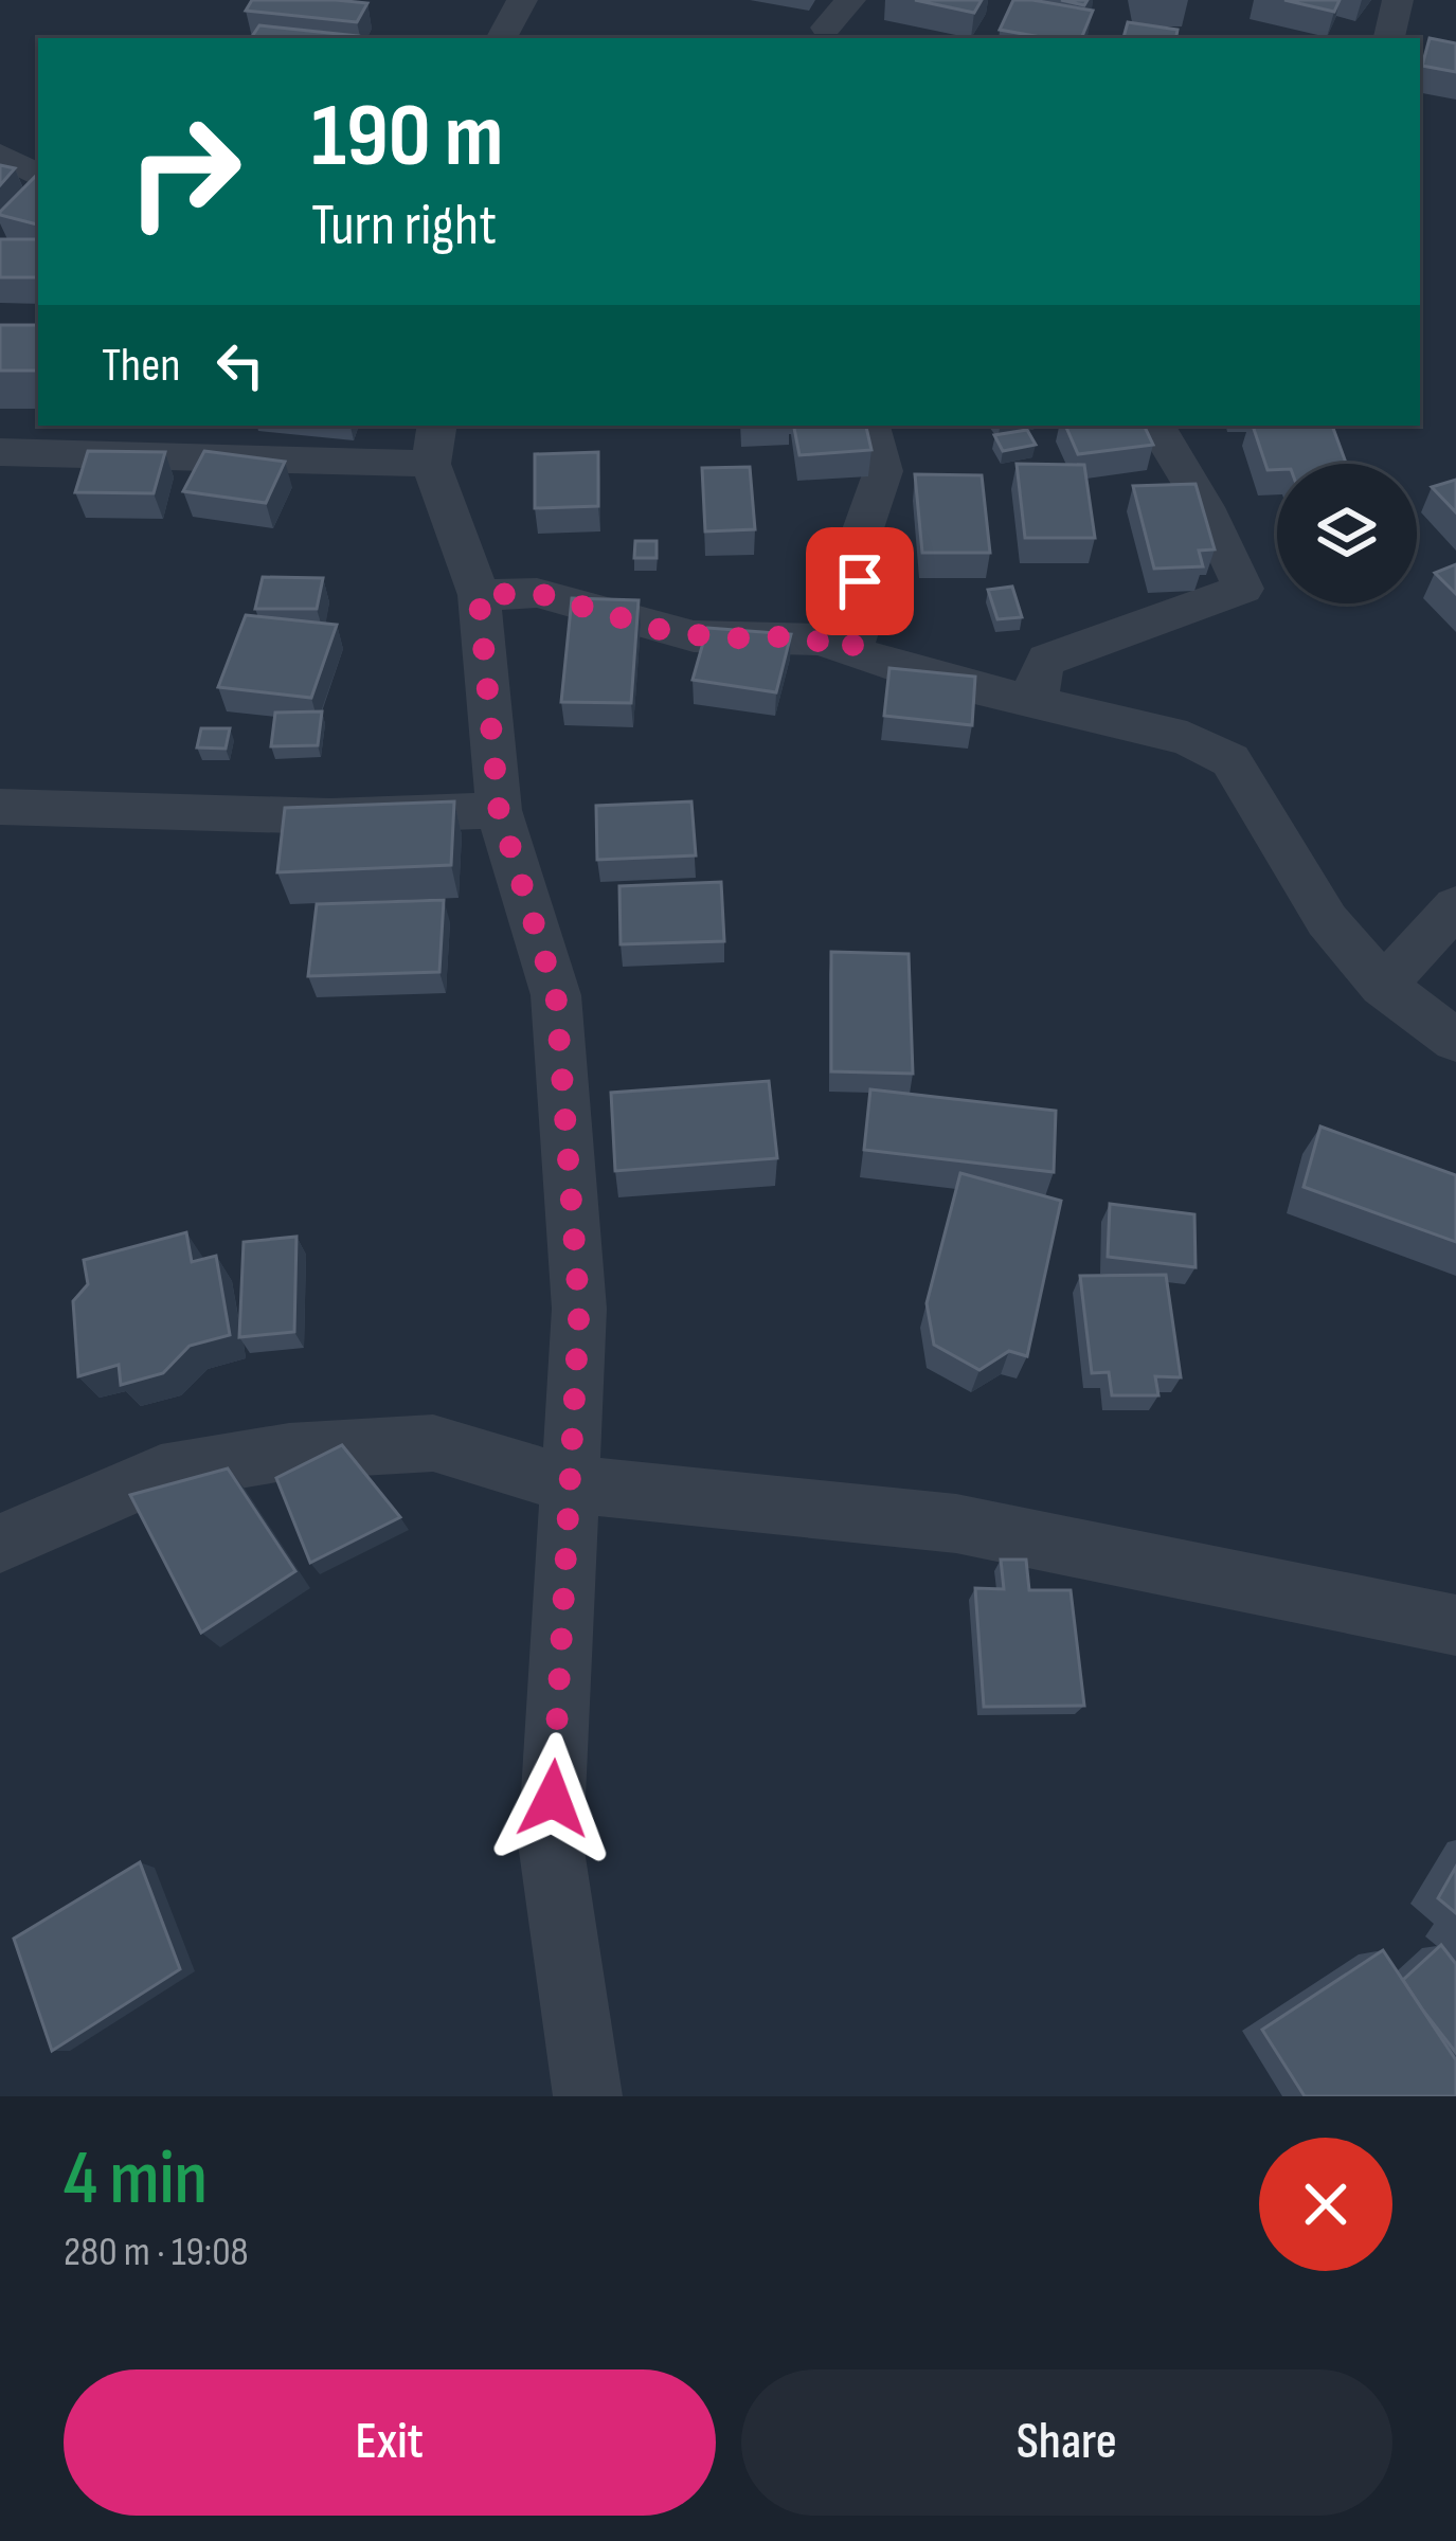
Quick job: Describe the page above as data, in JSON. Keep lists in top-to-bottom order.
{
  "page": {
    "turn": ["190 m", "Turn right"],
    "then": "Then",
    "heading": ["4 min", "280 m · 19:08"],
    "buttons": ["Exit", "Share"]
  }
}
